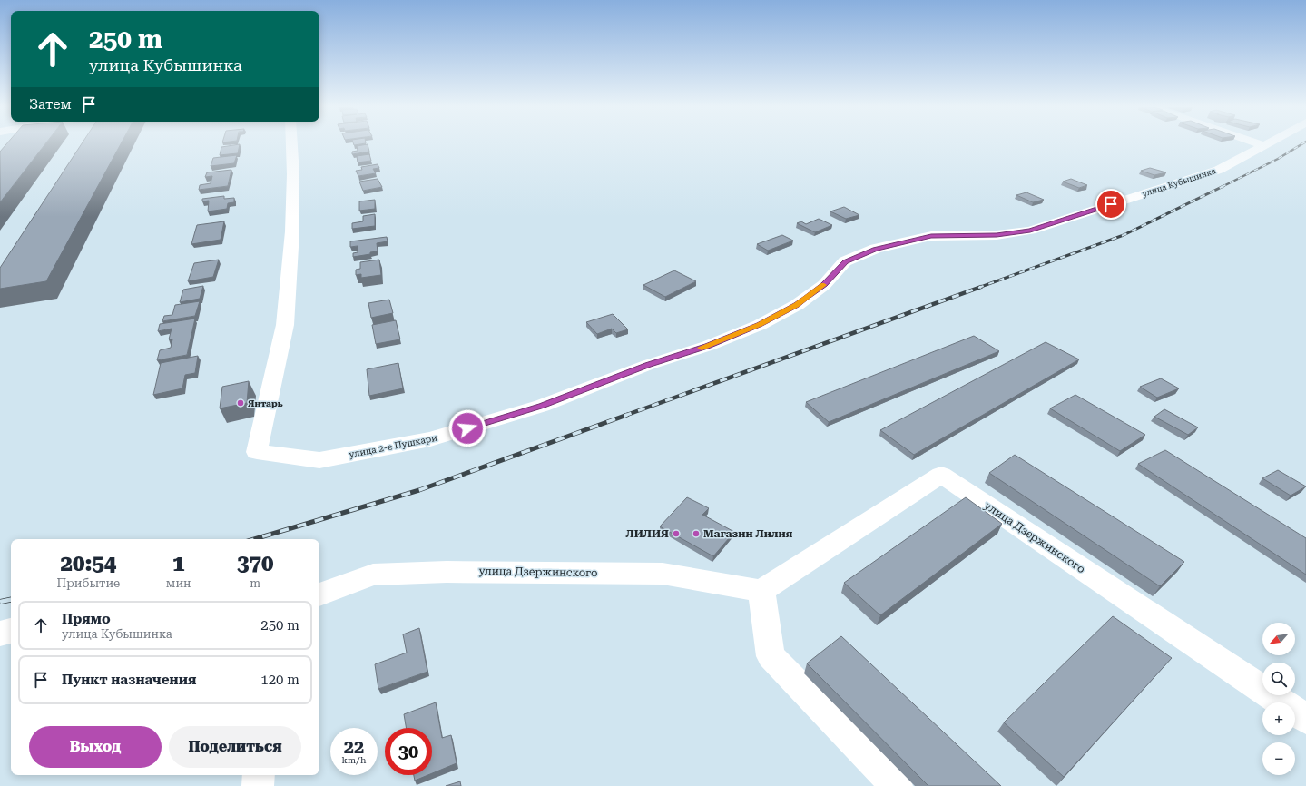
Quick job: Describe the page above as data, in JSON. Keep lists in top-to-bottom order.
{
  "streets": {
    "street": ["улица Кубышинка", "улица 2-е Пушкари", "улица Дзержинского"]
  },
  "crossings": [
    ["улица Кубышинка", "улица 2-е Пушкари"]
  ],
  "places": ["Янтарь", "ЛИЛИЯ", "Магазин Лилия"],
  "north": "bottom left",
  "page": {
    "turn": ["250 m", "улица Кубышинка"],
    "then": "Затем",
    "eta": [
      "20:54",
      "Прибытие",
      "1",
      "мин",
      "370",
      "m"
    ],
    "list": [
      {
        "name": "Прямо",
        "note": "улица Кубышинка",
        "value": "250 m"
      },
      {
        "name": "Пункт назначения",
        "value": "120 m"
      }
    ],
    "map_buttons": ["+", "−"],
    "buttons": ["Выход", "Поделиться"],
    "speed": "22 km/h",
    "limit": "30"
  }
}
